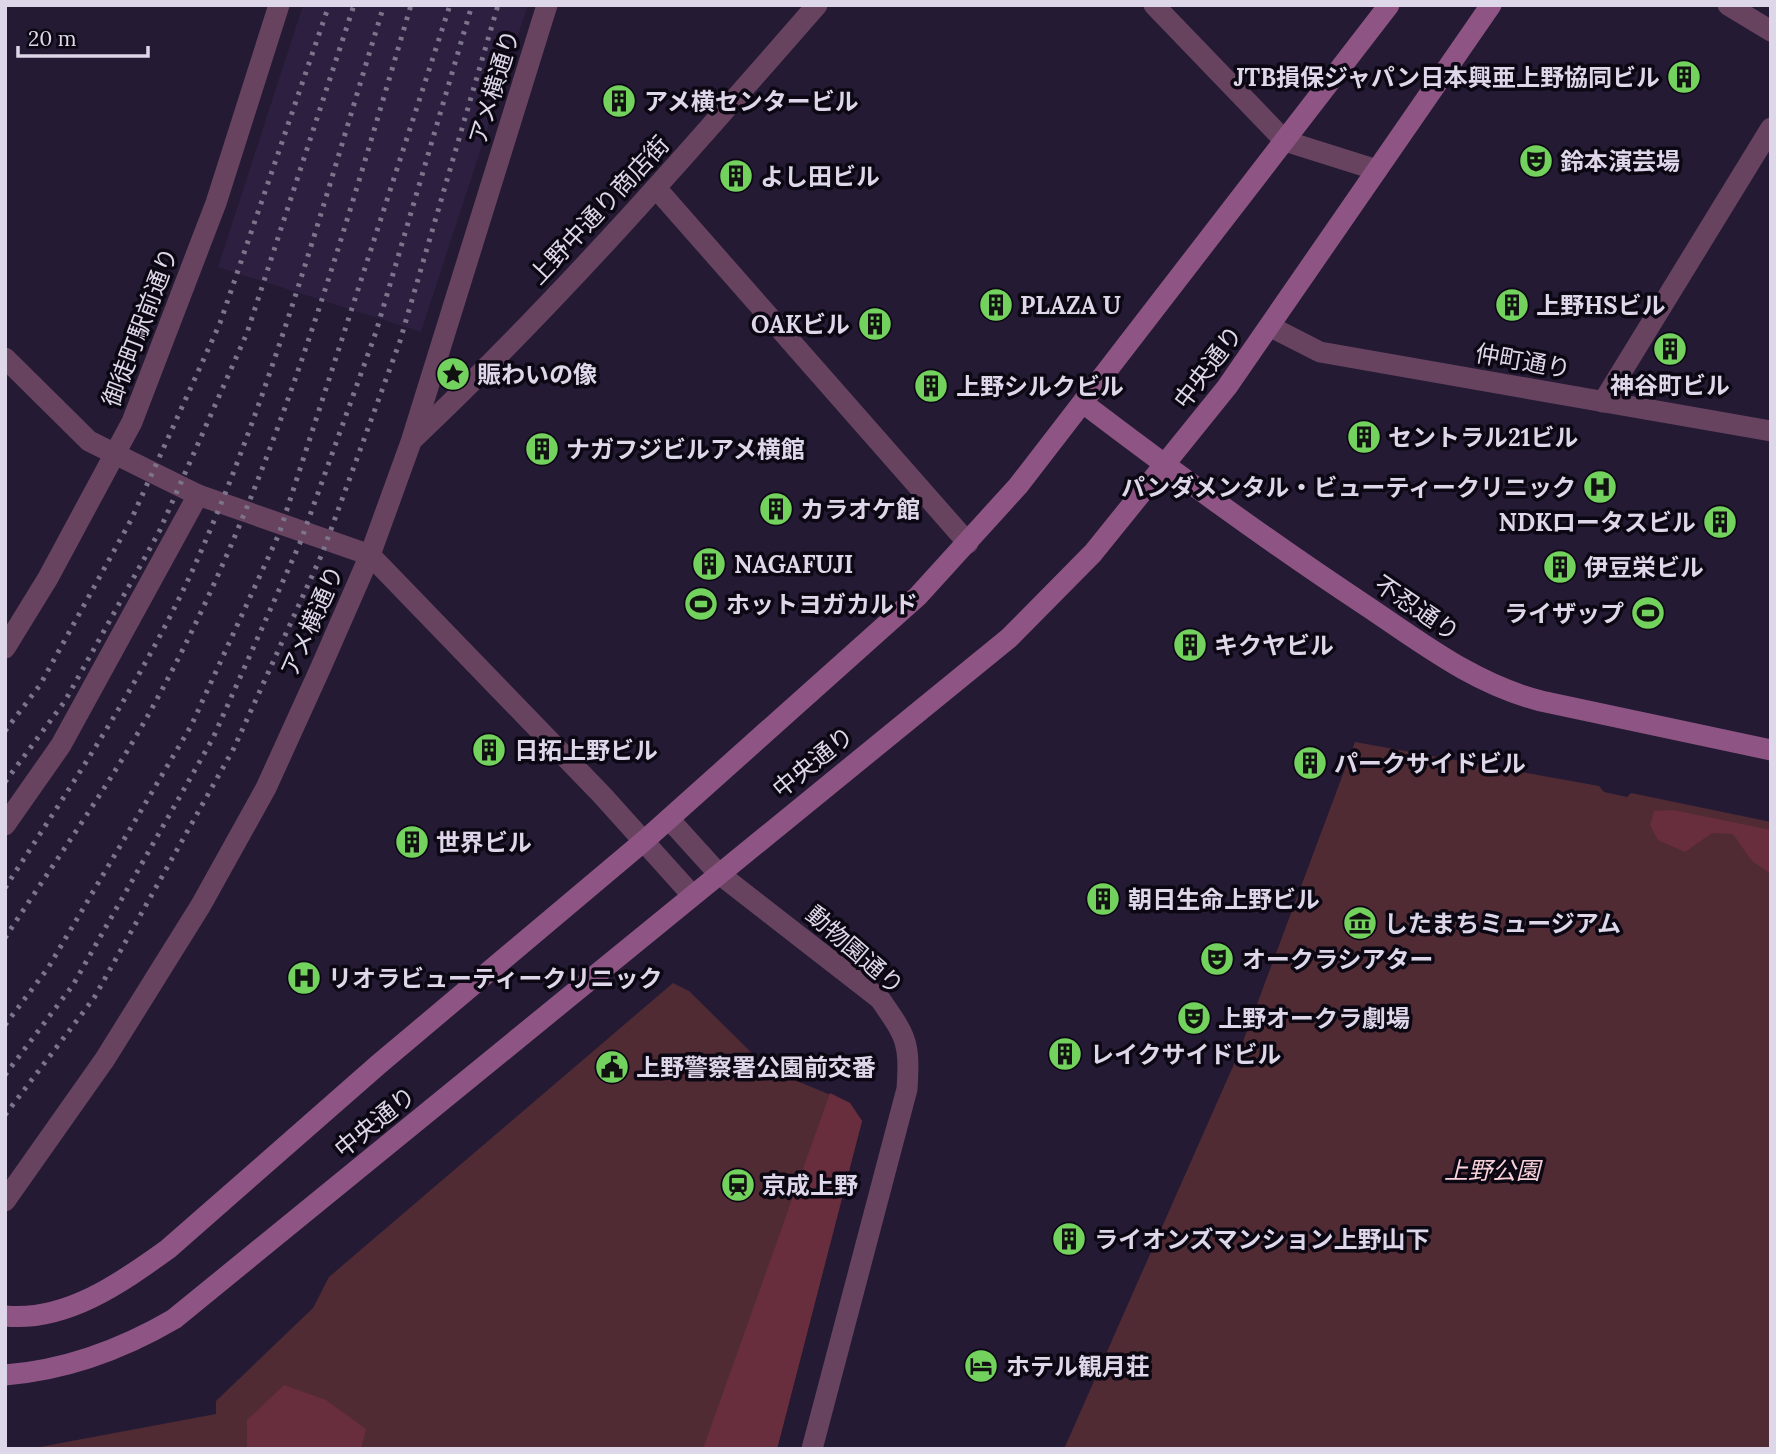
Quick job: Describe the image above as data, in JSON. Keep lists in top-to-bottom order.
{
  "streets": {
    "main road": ["中央通り", "不忍通り"],
    "street": [
      "アメ横通り",
      "上野中通り商店街",
      "御徒町駅前通り",
      "仲町通り",
      "動物園通り"
    ]
  },
  "crossings": [
    ["アメ横通り", "上野中通り商店街"],
    ["仲町通り", "中央通り"],
    ["中央通り", "不忍通り"],
    ["中央通り", "動物園通り"]
  ],
  "parks": ["上野公園"],
  "places": {
    "building": [
      "JTB損保ジャパン日本興亜上野協同ビル",
      "アメ横センタービル",
      "よし田ビル",
      "PLAZA U",
      "上野HSビル",
      "OAKビル",
      "神谷町ビル",
      "上野シルクビル",
      "セントラル21ビル",
      "ナガフジビルアメ横館",
      "カラオケ館",
      "NDKロータスビル",
      "NAGAFUJI",
      "伊豆栄ビル",
      "キクヤビル",
      "日拓上野ビル",
      "パークサイドビル",
      "世界ビル",
      "朝日生命上野ビル",
      "レイクサイドビル",
      "ライオンズマンション上野山下"
    ],
    "theatre": ["鈴本演芸場", "オークラシアター", "上野オークラ劇場"],
    "place": ["賑わいの像"],
    "hospital": ["パンダメンタル・ビューティークリニック", "リオラビューティークリニック"],
    "sports": ["ホットヨガカルド", "ライザップ"],
    "museum": ["したまちミュージアム"],
    "public building": ["上野警察署公園前交番"],
    "station": ["京成上野"],
    "hotel": ["ホテル観月荘"]
  },
  "scale_bar": "20 m"
}
